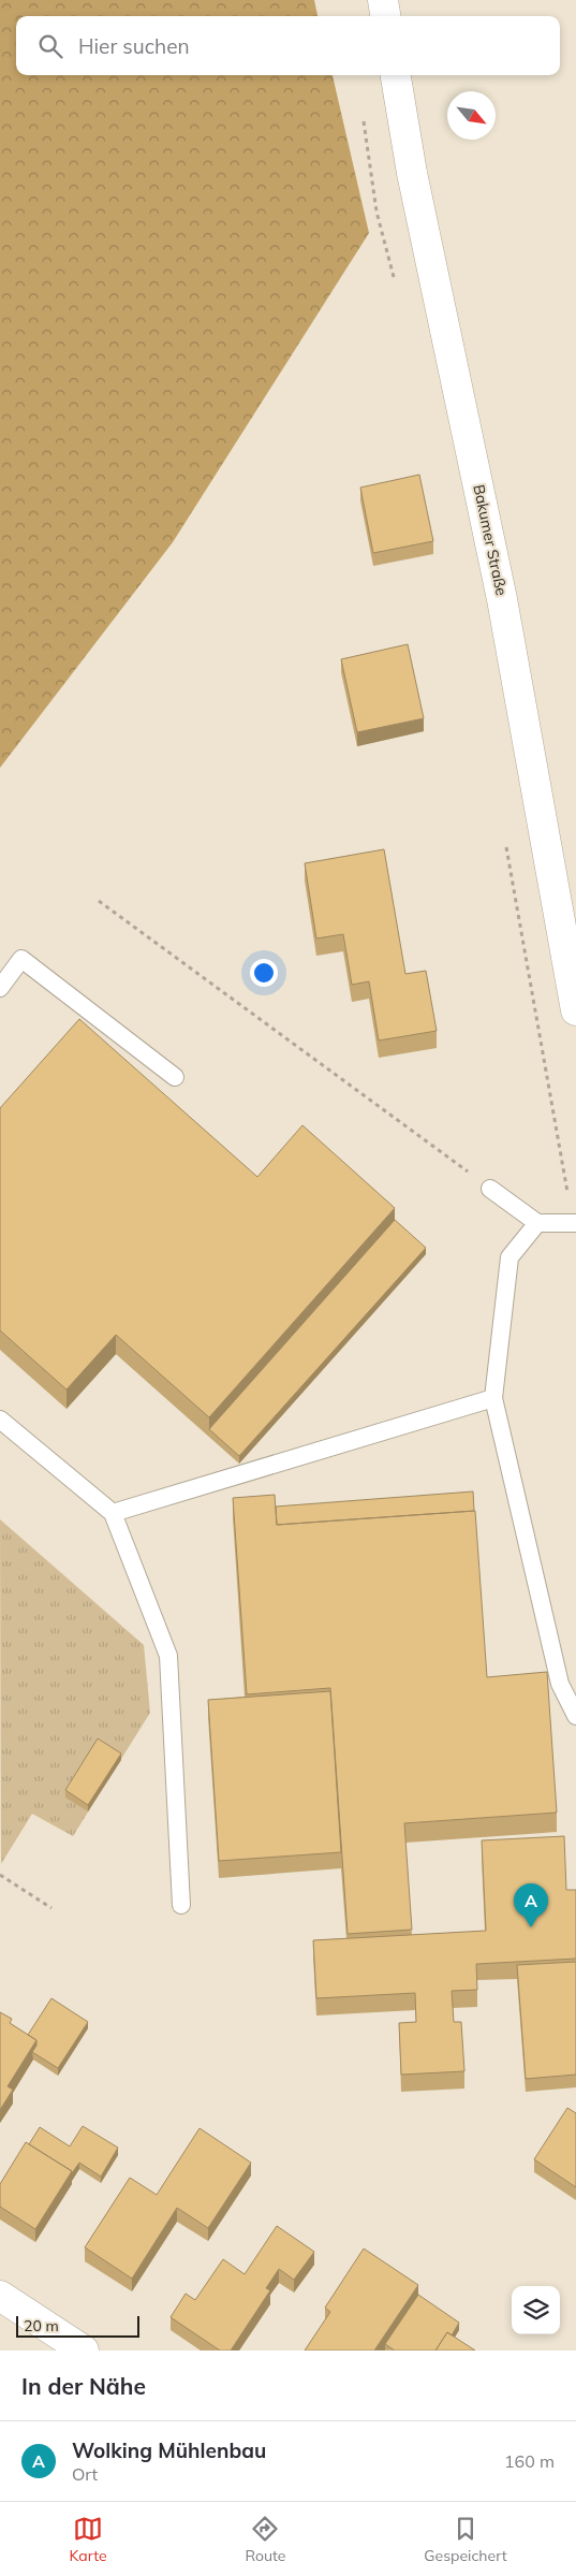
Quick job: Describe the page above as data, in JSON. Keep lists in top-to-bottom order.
{
  "streets": {
    "street": ["Bakumer Straße"]
  },
  "scale_bar": "20 m",
  "north": "bottom right",
  "page": {
    "search": "Hier suchen",
    "pins": "A",
    "scale": "20 m",
    "heading": "In der Nähe",
    "list": [
      {
        "mark": "A",
        "name": "Wolking Mühlenbau",
        "note": "Ort",
        "value": "160 m"
      }
    ],
    "nav": ["Karte", "Route", "Gespeichert"]
  }
}
